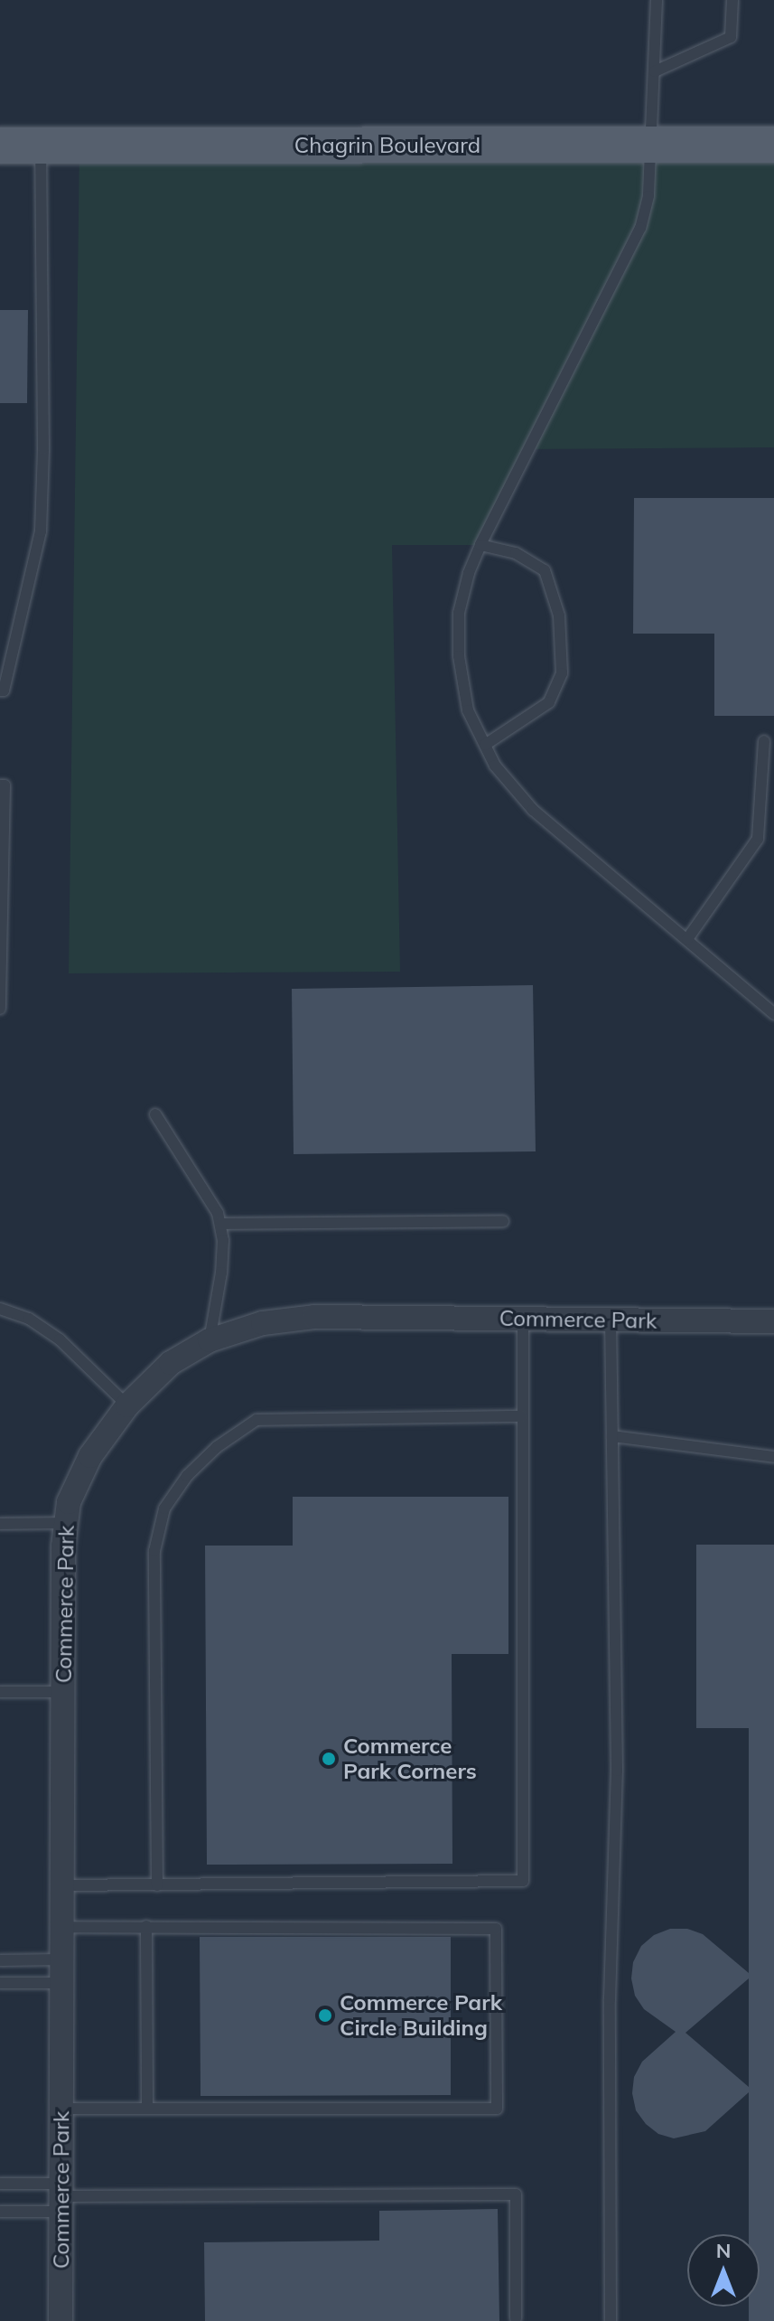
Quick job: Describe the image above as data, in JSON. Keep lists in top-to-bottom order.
{
  "streets": {
    "main road": ["Chagrin Boulevard"],
    "street": ["Commerce Park"]
  },
  "places": ["Commerce Park Corners", "Commerce Park Circle Building"],
  "north": "top"
}
